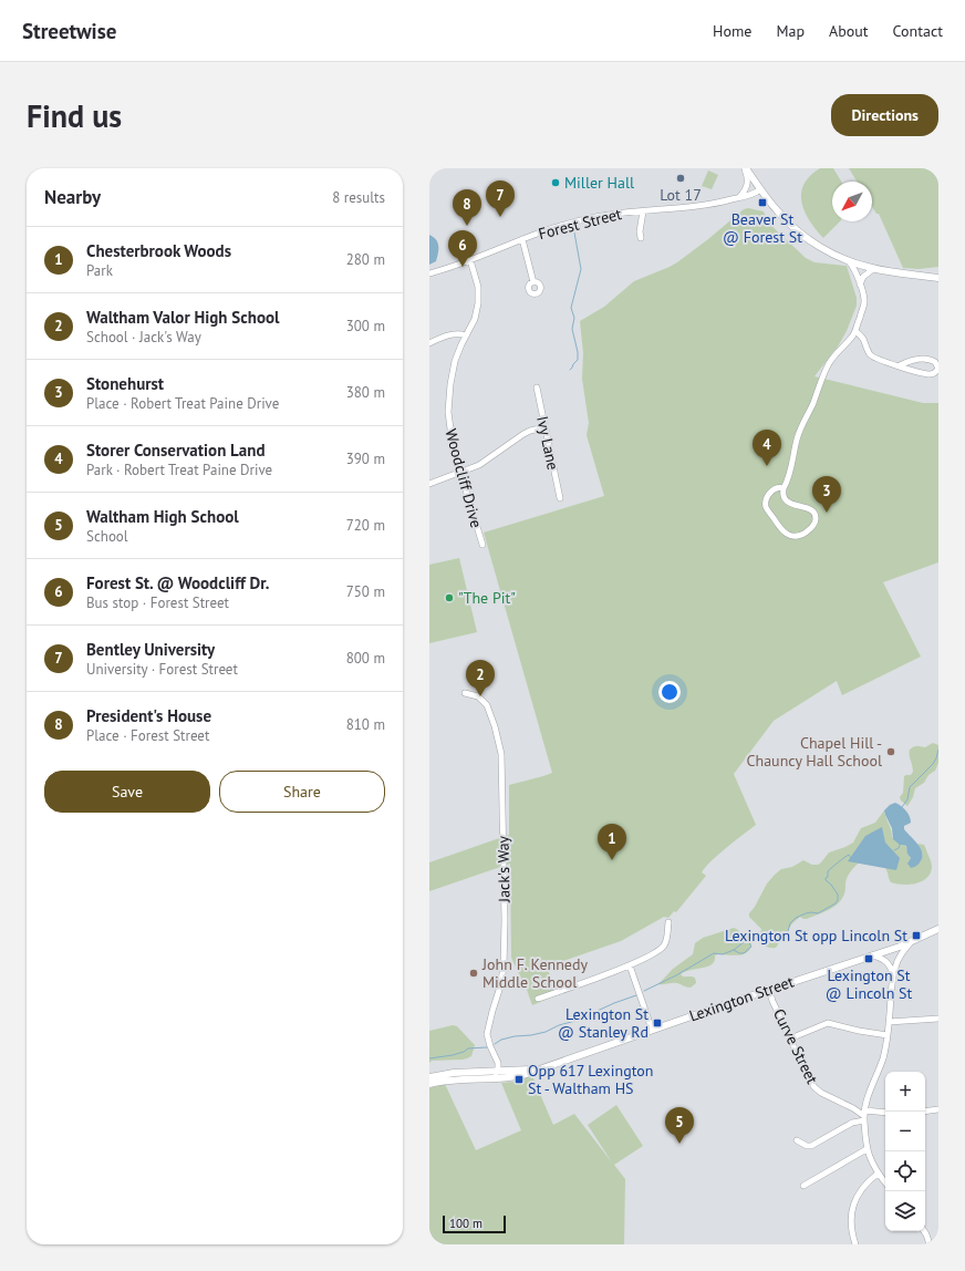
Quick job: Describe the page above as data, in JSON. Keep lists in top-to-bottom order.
{
  "streets": {
    "main road": ["Lexington Street"],
    "street": [
      "Forest Street",
      "Ivy Lane",
      "Woodcliff Drive",
      "Jack's Way",
      "Curve Street"
    ]
  },
  "crossings": [
    ["Forest Street", "Woodcliff Drive"],
    ["Jack's Way", "Lexington Street"],
    ["Lexington Street", "Curve Street"]
  ],
  "places": {
    "other": [
      "Lot 17",
      "Miller Hall",
      "\"The Pit\"",
      "Chapel Hill - Chauncy Hall School",
      "John F. Kennedy Middle School"
    ],
    "transit": [
      "Beaver St @ Forest St",
      "Lexington St opp Lincoln St",
      "Lexington St @ Lincoln St",
      "Lexington St @ Stanley Rd",
      "Opp 617 Lexington St - Waltham HS"
    ]
  },
  "scale_bar": "100 m",
  "north": "bottom left",
  "page": {
    "header": "Streetwise",
    "nav": [
      "Home",
      "Map",
      "About",
      "Contact"
    ],
    "buttons": [
      "Directions",
      ["Save", "Share"]
    ],
    "title": "Find us",
    "heading": ["Nearby", "8 results"],
    "pins": [
      "7",
      "8",
      "6",
      "4",
      "3",
      "2",
      "1",
      "5"
    ],
    "list": [
      {
        "mark": "1",
        "name": "Chesterbrook Woods",
        "note": "Park",
        "value": "280 m"
      },
      {
        "mark": "2",
        "name": "Waltham Valor High School",
        "note": "School · Jack's Way",
        "value": "300 m"
      },
      {
        "mark": "3",
        "name": "Stonehurst",
        "note": "Place · Robert Treat Paine Drive",
        "value": "380 m"
      },
      {
        "mark": "4",
        "name": "Storer Conservation Land",
        "note": "Park · Robert Treat Paine Drive",
        "value": "390 m"
      },
      {
        "mark": "5",
        "name": "Waltham High School",
        "note": "School",
        "value": "720 m"
      },
      {
        "mark": "6",
        "name": "Forest St. @ Woodcliff Dr.",
        "note": "Bus stop · Forest Street",
        "value": "750 m"
      },
      {
        "mark": "7",
        "name": "Bentley University",
        "note": "University · Forest Street",
        "value": "800 m"
      },
      {
        "mark": "8",
        "name": "President's House",
        "note": "Place · Forest Street",
        "value": "810 m"
      }
    ],
    "map_buttons": ["+", "−"],
    "scale": "100 m"
  }
}
